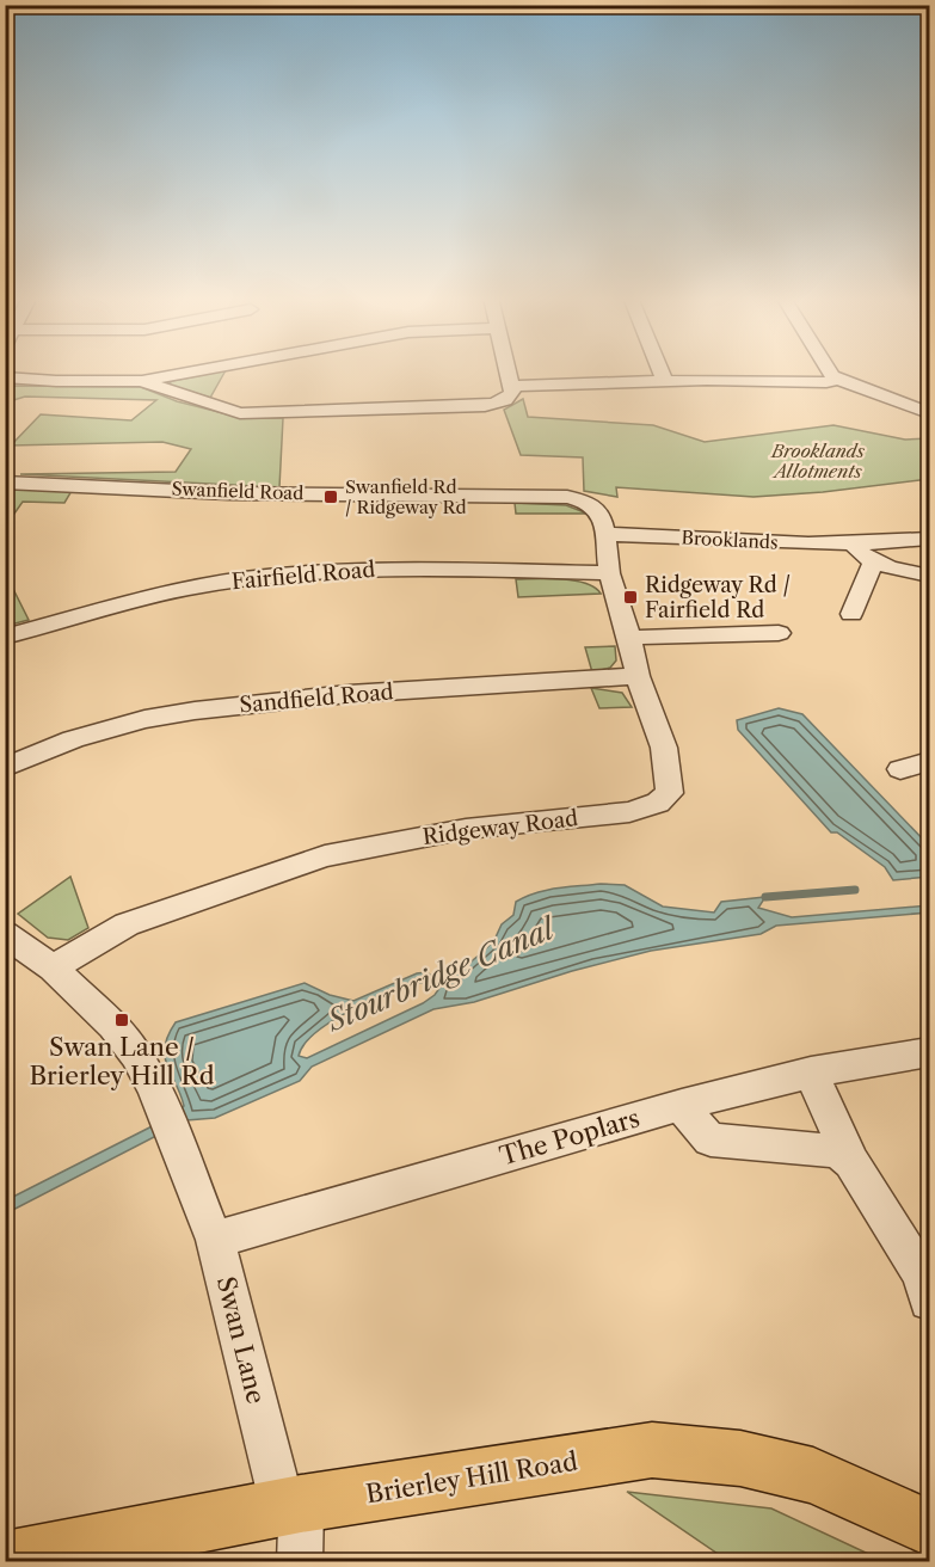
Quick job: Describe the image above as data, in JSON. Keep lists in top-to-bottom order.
{
  "streets": {
    "main road": ["Brierley Hill Road"],
    "street": [
      "Swanfield Road",
      "Brooklands",
      "Fairfield Road",
      "Sandfield Road",
      "Ridgeway Road",
      "The Poplars",
      "Swan Lane"
    ]
  },
  "crossings": [
    ["Swanfield Road", "Ridgeway Road"],
    ["Brooklands", "Ridgeway Road"],
    ["Fairfield Road", "Ridgeway Road"],
    ["Sandfield Road", "Ridgeway Road"],
    ["Ridgeway Road", "Swan Lane"],
    ["The Poplars", "Swan Lane"],
    ["Swan Lane", "Brierley Hill Road"]
  ],
  "water": ["Stourbridge Canal"],
  "parks": ["Brooklands Allotments"],
  "places": {
    "transit": ["Swanfield Rd / Ridgeway Rd", "Ridgeway Rd / Fairfield Rd", "Swan Lane / Brierley Hill Rd"]
  }
}
